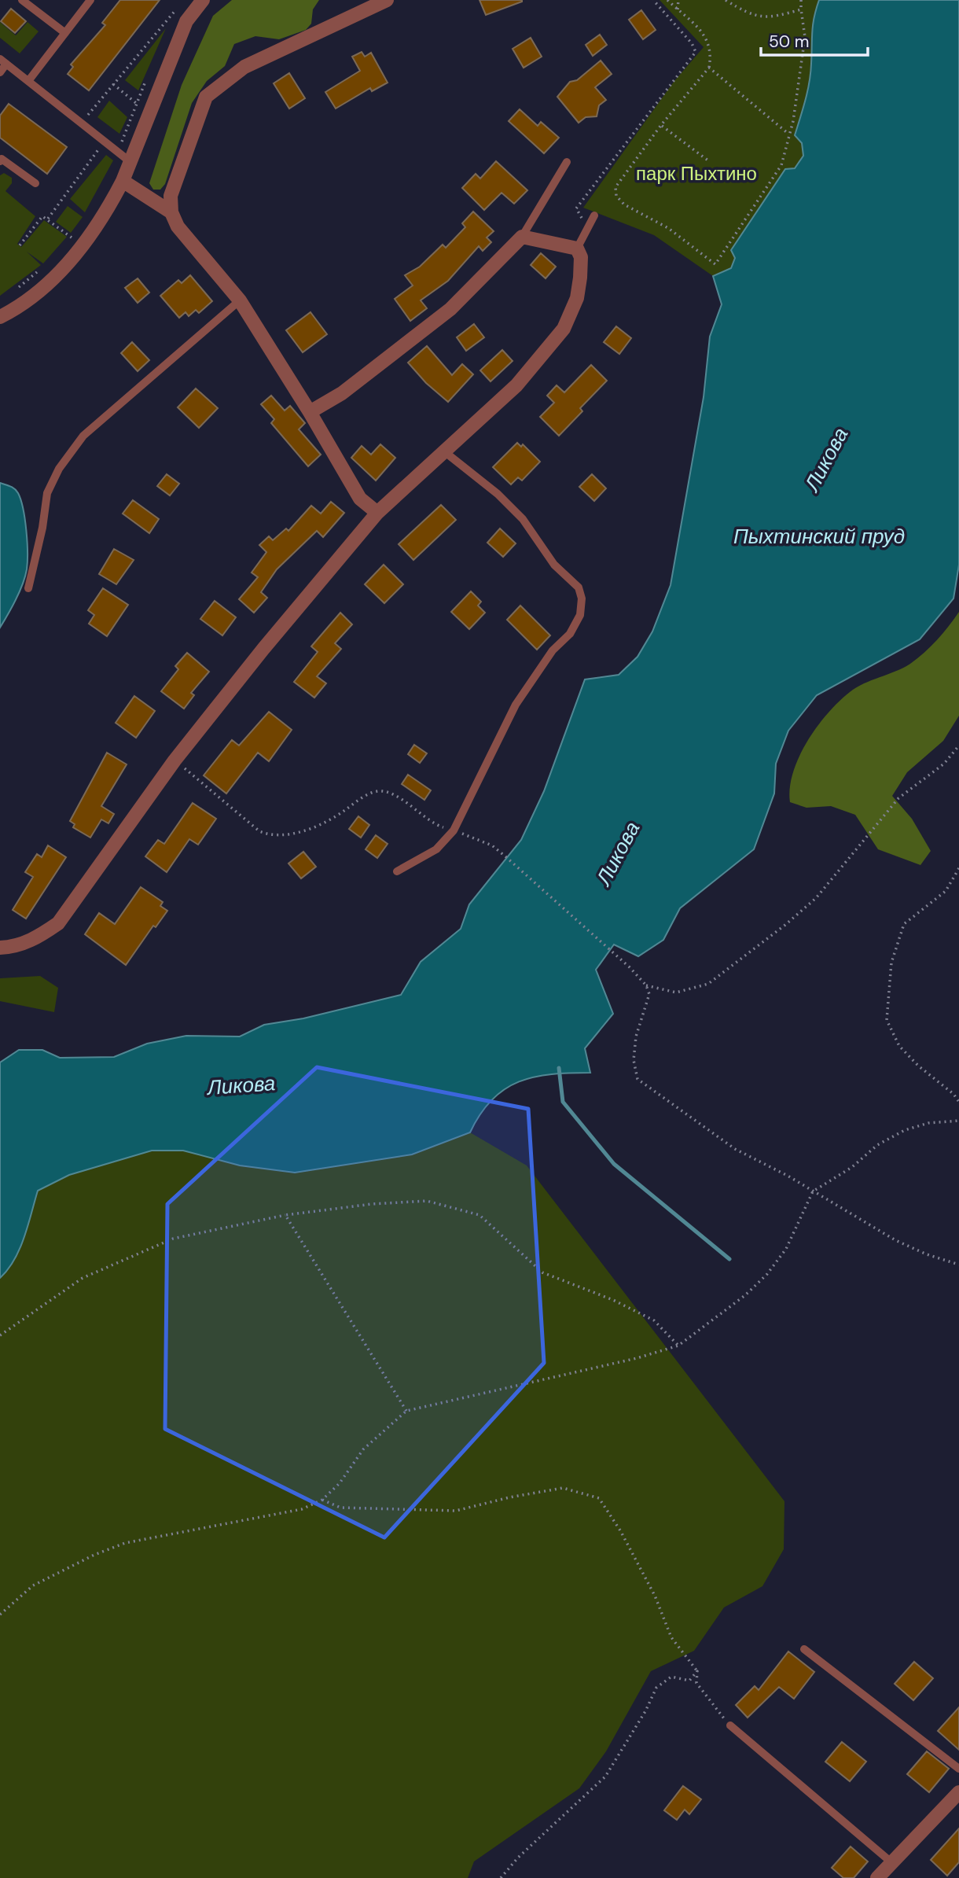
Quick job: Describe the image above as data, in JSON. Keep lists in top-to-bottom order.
{
  "water": ["Ликова", "Пыхтинский пруд"],
  "parks": ["парк Пыхтино"],
  "scale_bar": "50 m"
}
